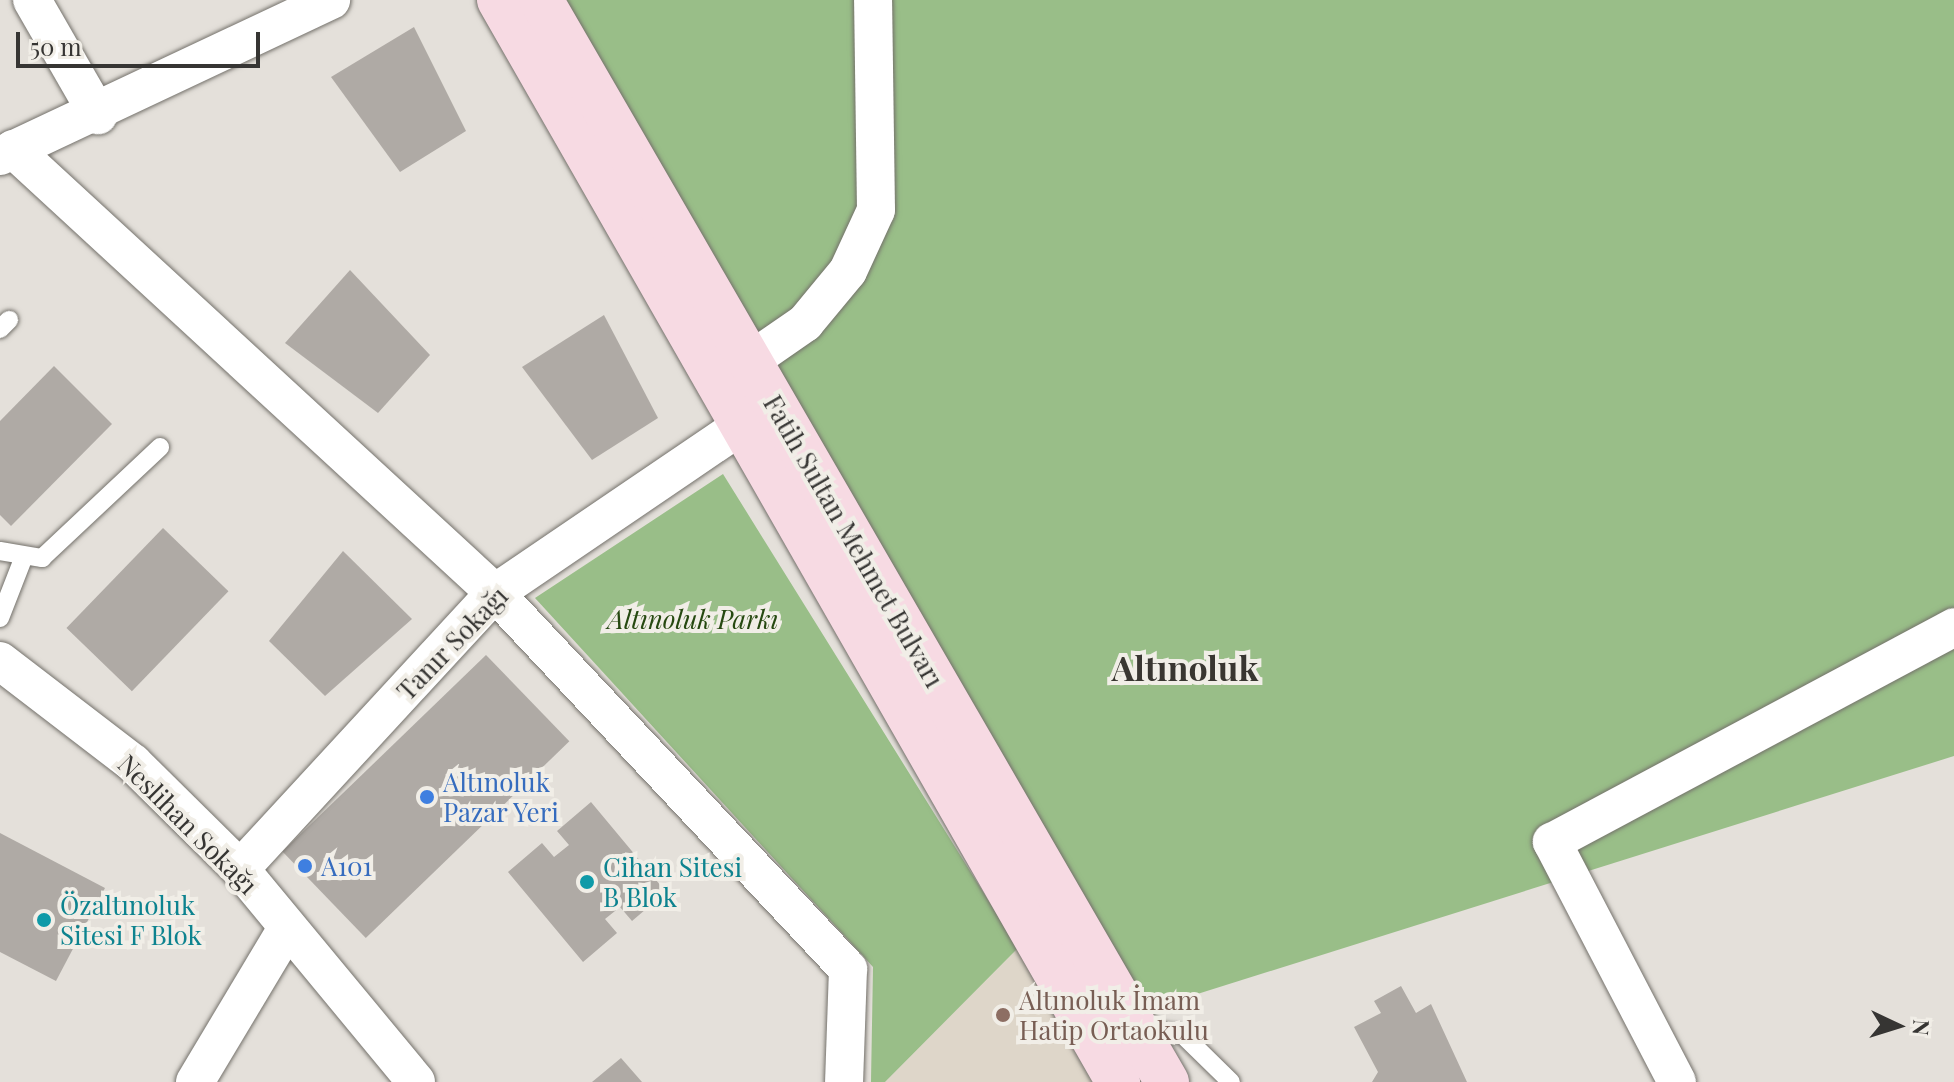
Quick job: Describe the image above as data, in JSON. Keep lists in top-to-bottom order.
{
  "streets": {
    "main road": ["Fatih Sultan Mehmet Bulvarı"],
    "street": ["Tanır Sokağı", "Neslihan Sokağı"]
  },
  "crossings": [
    ["Fatih Sultan Mehmet Bulvarı", "Tanır Sokağı"],
    ["Tanır Sokağı", "Neslihan Sokağı"]
  ],
  "districts": ["Altınoluk"],
  "parks": ["Altınoluk Parkı"],
  "places": [
    "Altınoluk Pazar Yeri",
    "A101",
    "Cihan Sitesi B Blok",
    "Özaltınoluk Sitesi F Blok",
    "Altınoluk İmam Hatip Ortaokulu"
  ],
  "scale_bar": "50 m",
  "north": "right"
}
